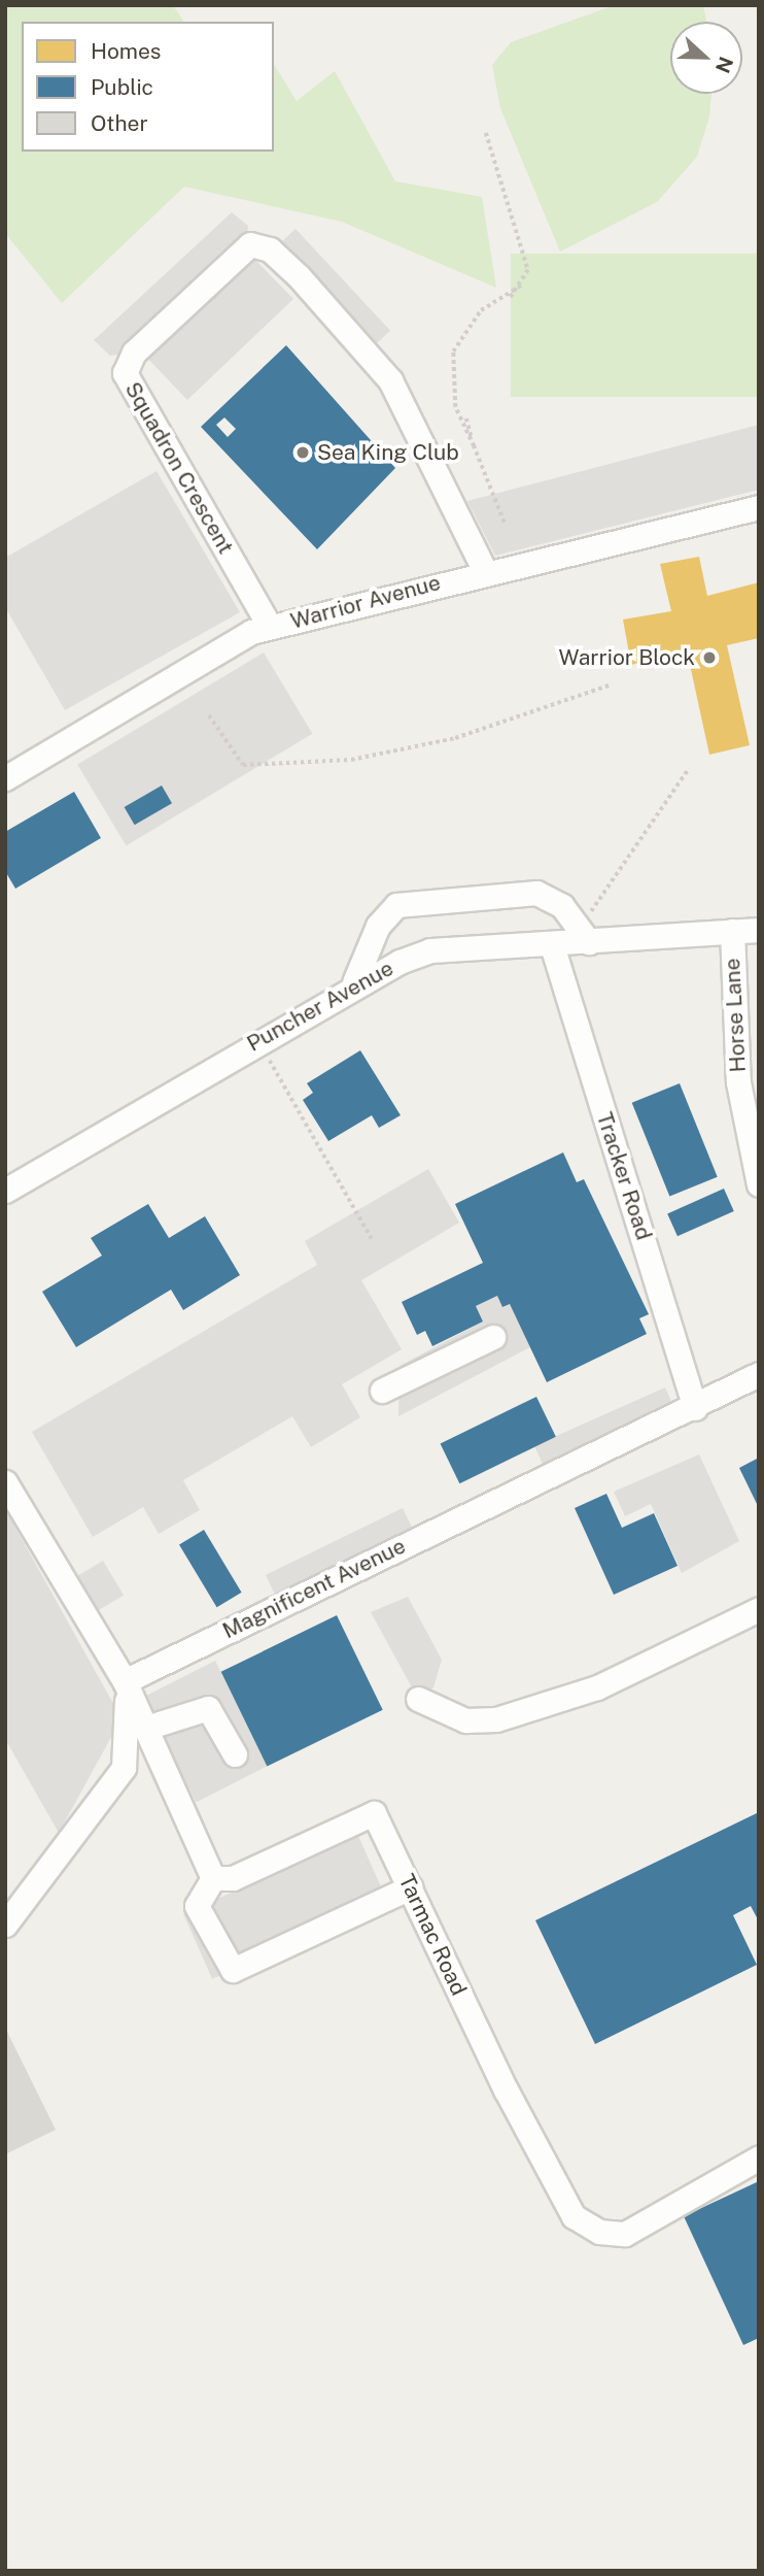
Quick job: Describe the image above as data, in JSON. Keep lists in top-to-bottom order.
{
  "streets": {
    "street": [
      "Squadron Crescent",
      "Warrior Avenue",
      "Puncher Avenue",
      "Horse Lane",
      "Tracker Road",
      "Magnificent Avenue",
      "Tarmac Road"
    ]
  },
  "crossings": [
    ["Squadron Crescent", "Warrior Avenue"],
    ["Puncher Avenue", "Horse Lane"],
    ["Puncher Avenue", "Tracker Road"],
    ["Tracker Road", "Magnificent Avenue"]
  ],
  "places": ["Sea King Club", "Warrior Block"],
  "legend": ["Homes", "Public", "Other"],
  "north": "right"
}
